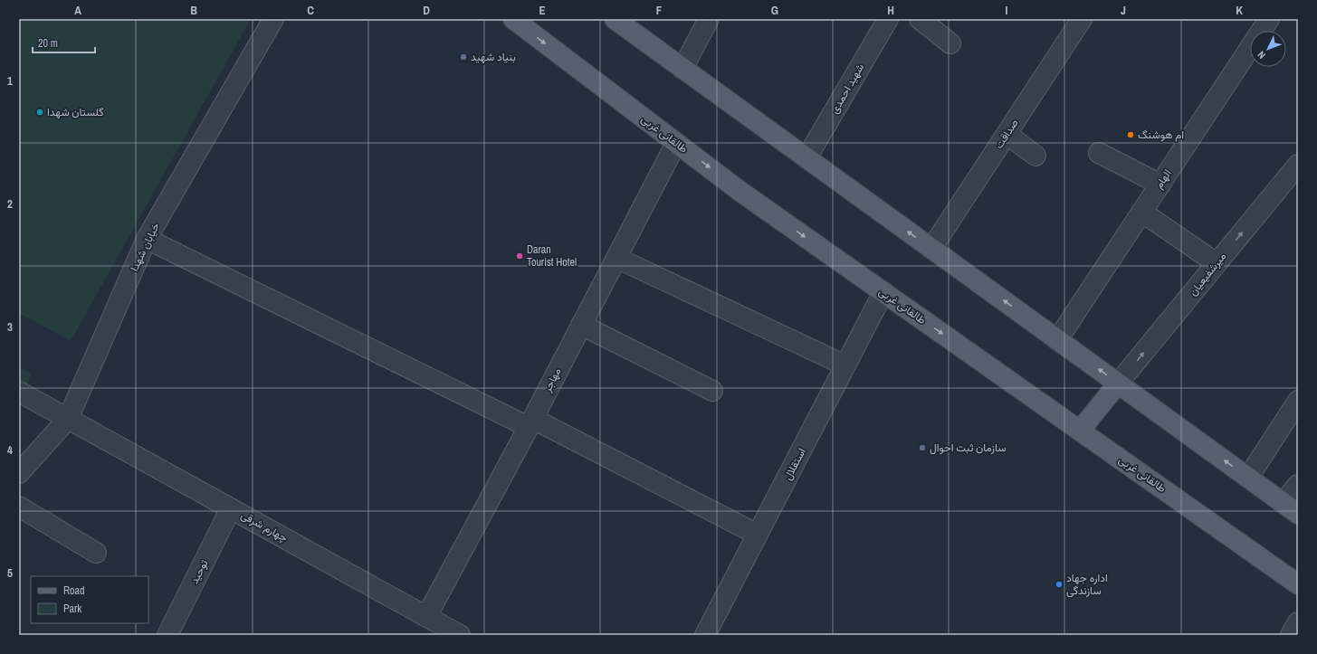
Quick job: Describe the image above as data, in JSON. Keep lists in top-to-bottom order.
{
  "streets": {
    "main road": ["طالقانی غربی"],
    "street": [
      "شهید احمدی",
      "صداقت",
      "الهام",
      "خیابان شهدا",
      "میرشفیعیان",
      "مهاجر",
      "استقلال",
      "چهارم شرقی",
      "توحید"
    ]
  },
  "crossings": [
    ["طالقانی غربی", "مهاجر"],
    ["طالقانی غربی", "استقلال"],
    ["خیابان شهدا", "چهارم شرقی"],
    ["مهاجر", "چهارم شرقی"],
    ["چهارم شرقی", "توحید"]
  ],
  "places": [
    "بنیاد شهید",
    "گلستان شهدا",
    "ام هوشنگ",
    "Daran Tourist Hotel",
    "سازمان ثبت احوال",
    "اداره جهاد سازندگی"
  ],
  "legend": ["Road", "Park"],
  "scale_bar": "20 m",
  "north": "bottom left",
  "grid": {
    "columns": [
      "A",
      "B",
      "C",
      "D",
      "E",
      "F",
      "G",
      "H",
      "I",
      "J",
      "K"
    ],
    "rows": [
      "1",
      "2",
      "3",
      "4",
      "5"
    ]
  }
}
